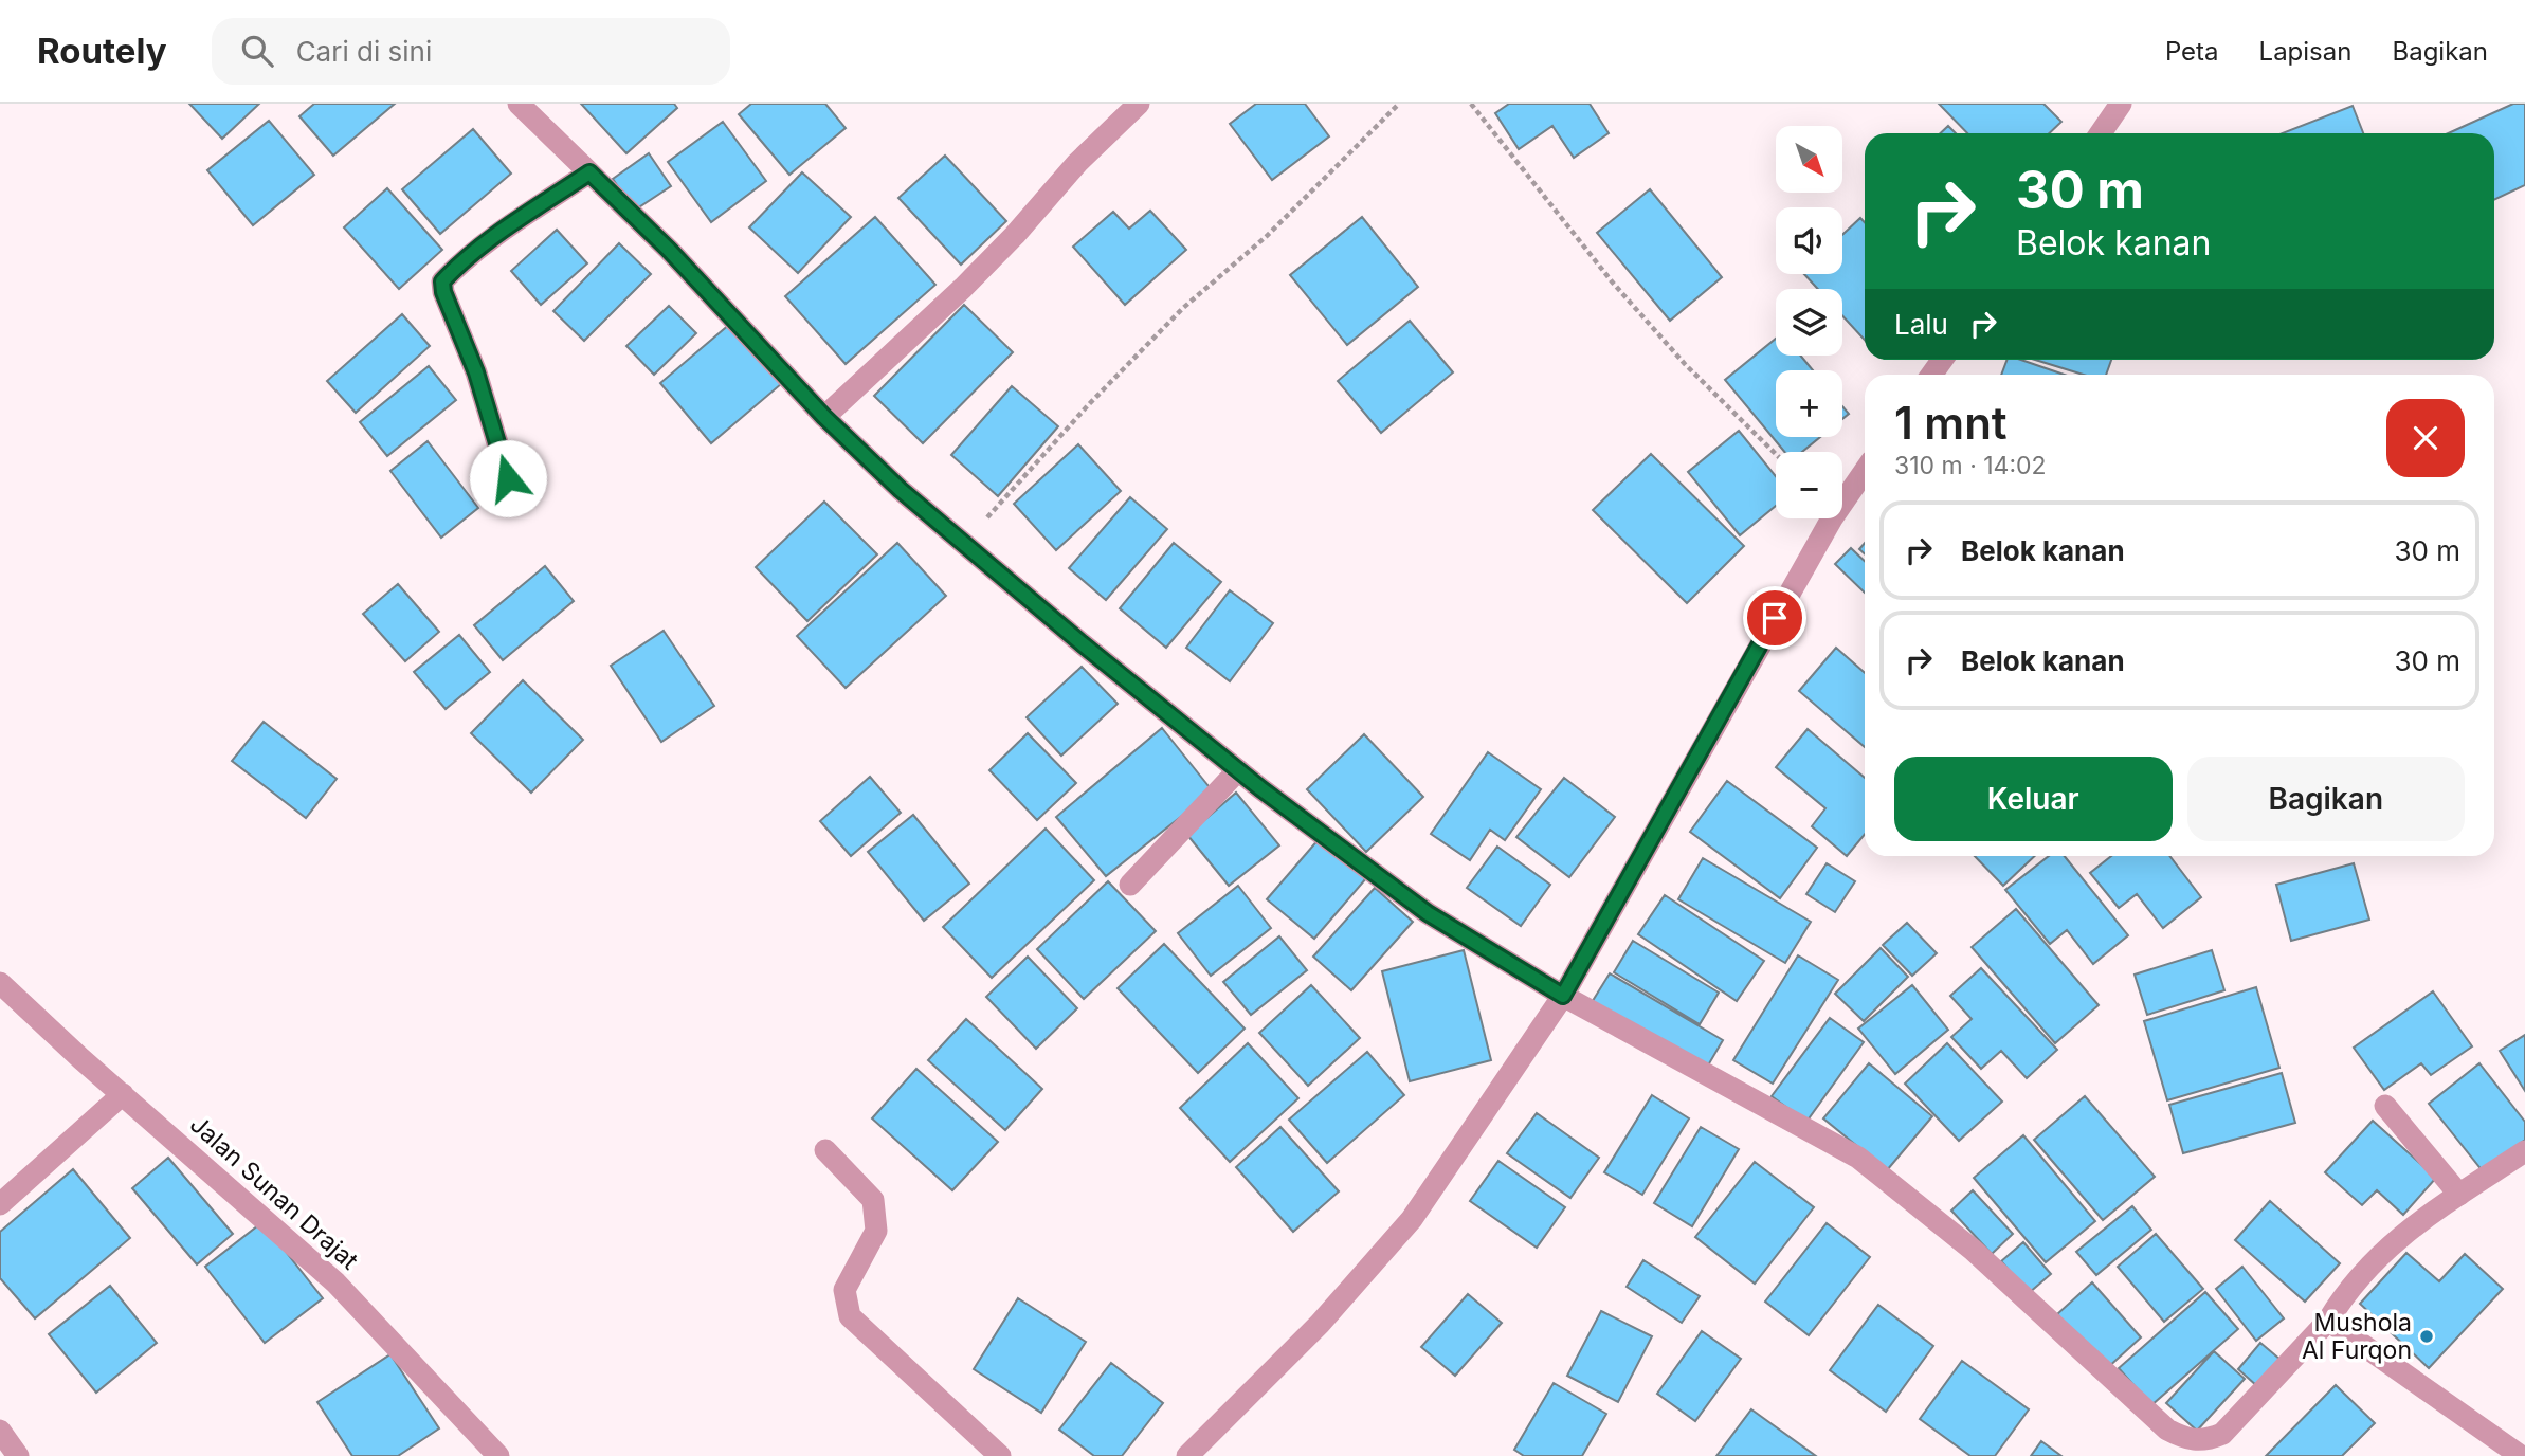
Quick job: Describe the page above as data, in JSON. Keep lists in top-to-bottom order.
{
  "streets": {
    "street": ["Jalan Sunan Drajat"]
  },
  "places": ["Mushola Al Furqon"],
  "north": "bottom right",
  "page": {
    "header": "Routely",
    "search": "Cari di sini",
    "nav": ["Peta", "Lapisan", "Bagikan"],
    "map_buttons": ["+", "−"],
    "turn": ["30 m", "Belok kanan"],
    "then": "Lalu",
    "heading": ["1 mnt", "310 m · 14:02"],
    "list": [
      {
        "name": "Belok kanan",
        "value": "30 m"
      },
      {
        "name": "Belok kanan",
        "value": "30 m"
      }
    ],
    "buttons": ["Keluar", "Bagikan"]
  }
}
